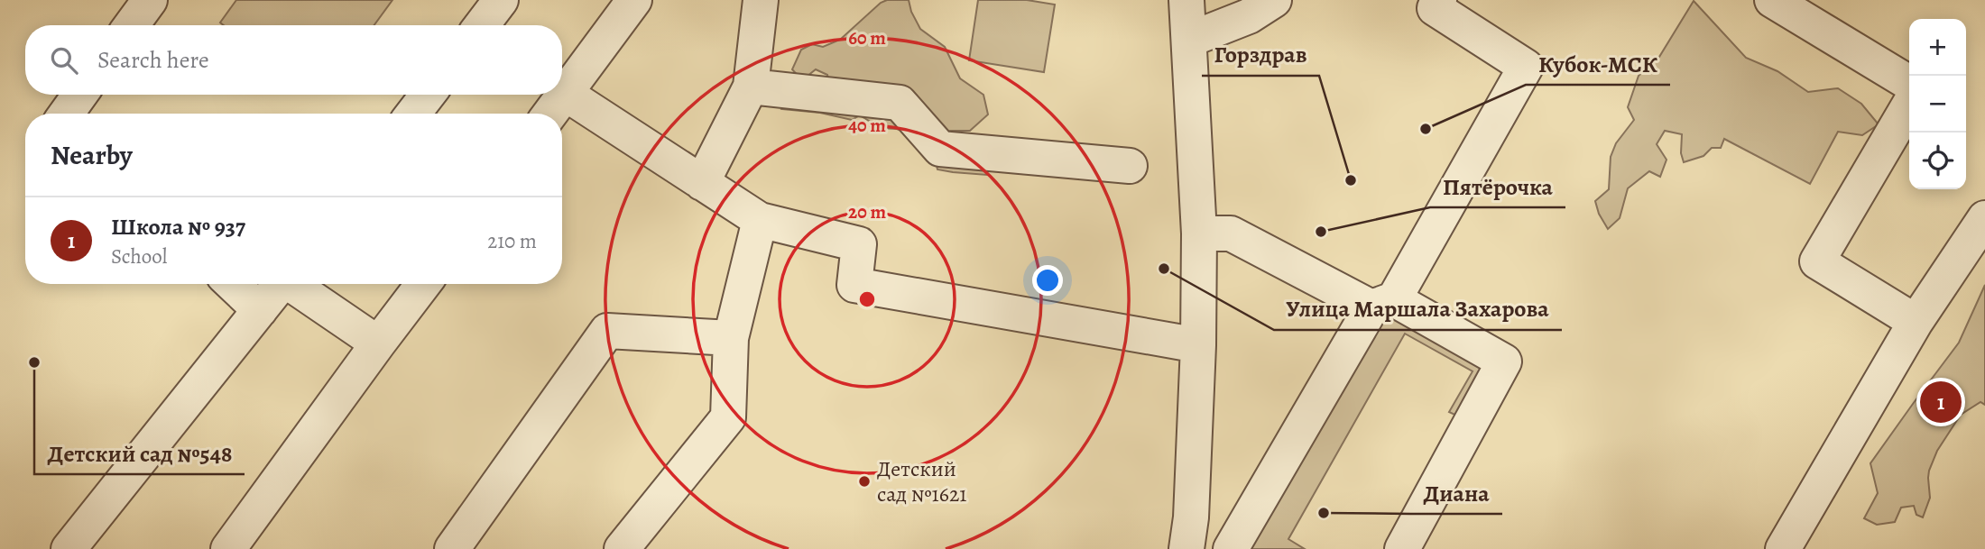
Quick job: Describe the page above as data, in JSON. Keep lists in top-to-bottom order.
{
  "places": [
    "Кубок-МСК",
    "Горздрав",
    "Пятёрочка",
    "Улица Маршала Захарова",
    "Детский сад №548",
    "Детский сад №1621",
    "Диана"
  ],
  "page": {
    "map_buttons": ["+", "−"],
    "search": "Search here",
    "heading": "Nearby",
    "list": [
      {
        "mark": "1",
        "name": "Школа № 937",
        "note": "School",
        "value": "210 m"
      }
    ],
    "pins": "1"
  },
  "rings": ["60 m", "40 m", "20 m"]
}
